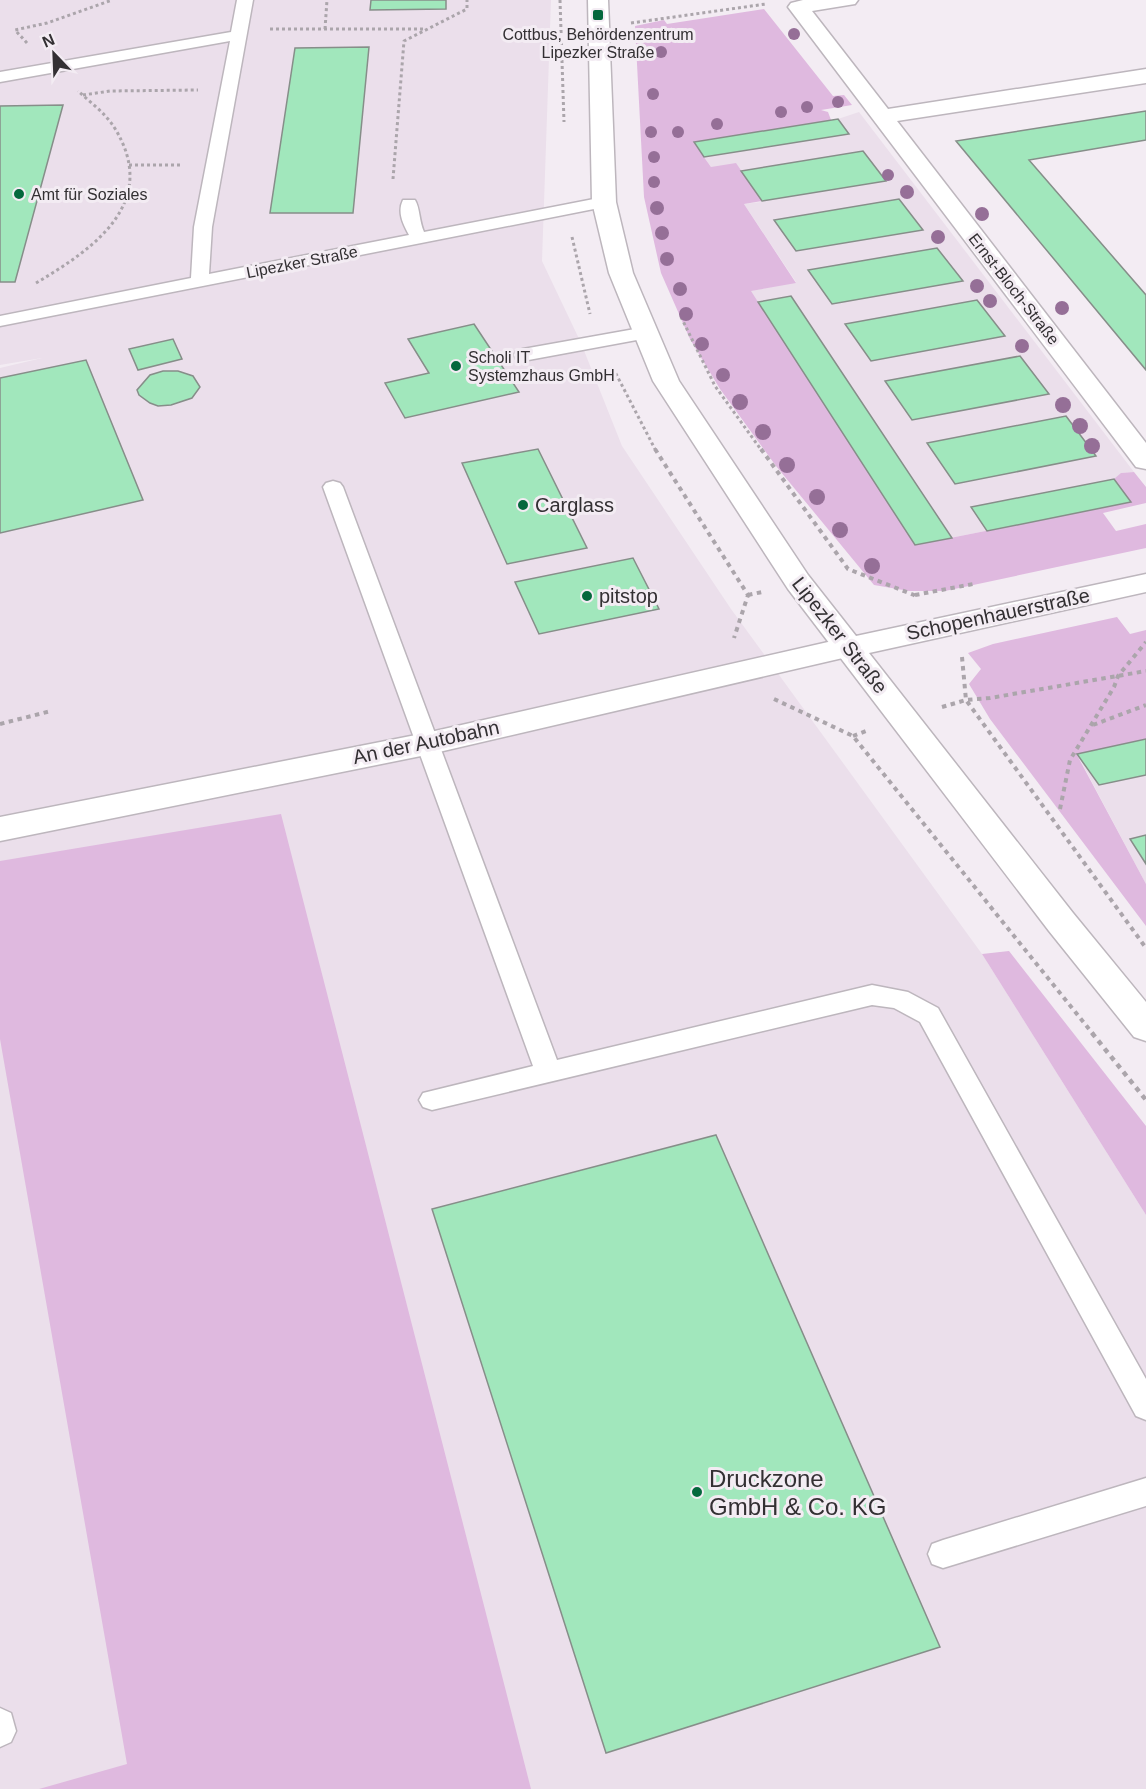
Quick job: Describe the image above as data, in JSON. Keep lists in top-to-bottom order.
{
  "streets": {
    "street": [
      "Lipezker Straße",
      "Ernst-Bloch-Straße",
      "Schopenhauerstraße",
      "An der Autobahn"
    ]
  },
  "crossings": [
    ["Lipezker Straße", "Schopenhauerstraße"],
    ["Lipezker Straße", "An der Autobahn"],
    ["Schopenhauerstraße", "An der Autobahn"]
  ],
  "places": {
    "transit": ["Cottbus, Behördenzentrum Lipezker Straße"],
    "other": [
      "Amt für Soziales",
      "Scholi IT Systemzhaus GmbH",
      "Carglass",
      "pitstop",
      "Druckzone GmbH & Co. KG"
    ]
  },
  "north": "top left"
}
